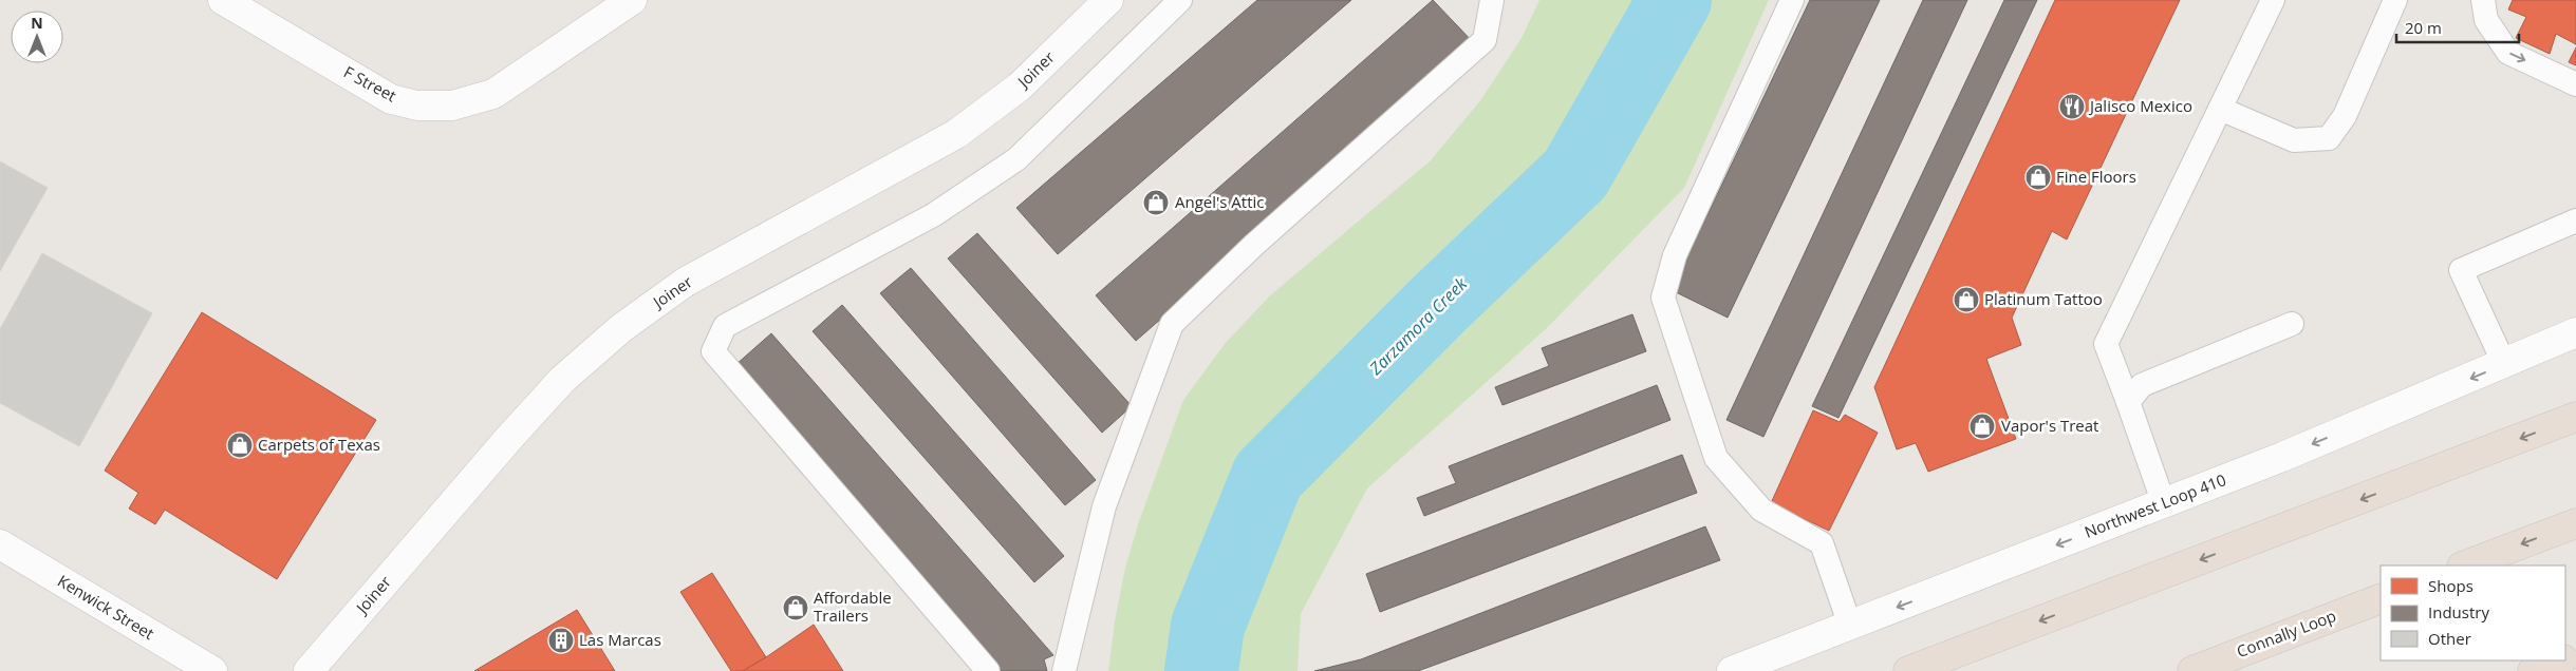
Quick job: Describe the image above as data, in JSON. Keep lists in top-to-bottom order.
{
  "streets": {
    "highway": ["Connally Loop"],
    "street": [
      "Joiner",
      "F Street",
      "Northwest Loop 410",
      "Kenwick Street"
    ]
  },
  "one_way": ["Northwest Loop 410"],
  "water": ["Zarzamora Creek"],
  "places": {
    "restaurant": ["Jalisco Mexico"],
    "shop": [
      "Fine Floors",
      "Angel's Attic",
      "Platinum Tattoo",
      "Vapor's Treat",
      "Carpets of Texas",
      "Affordable Trailers"
    ],
    "building": ["Las Marcas"]
  },
  "legend": ["Shops", "Industry", "Other"],
  "scale_bar": "20 m",
  "north": "top"
}
